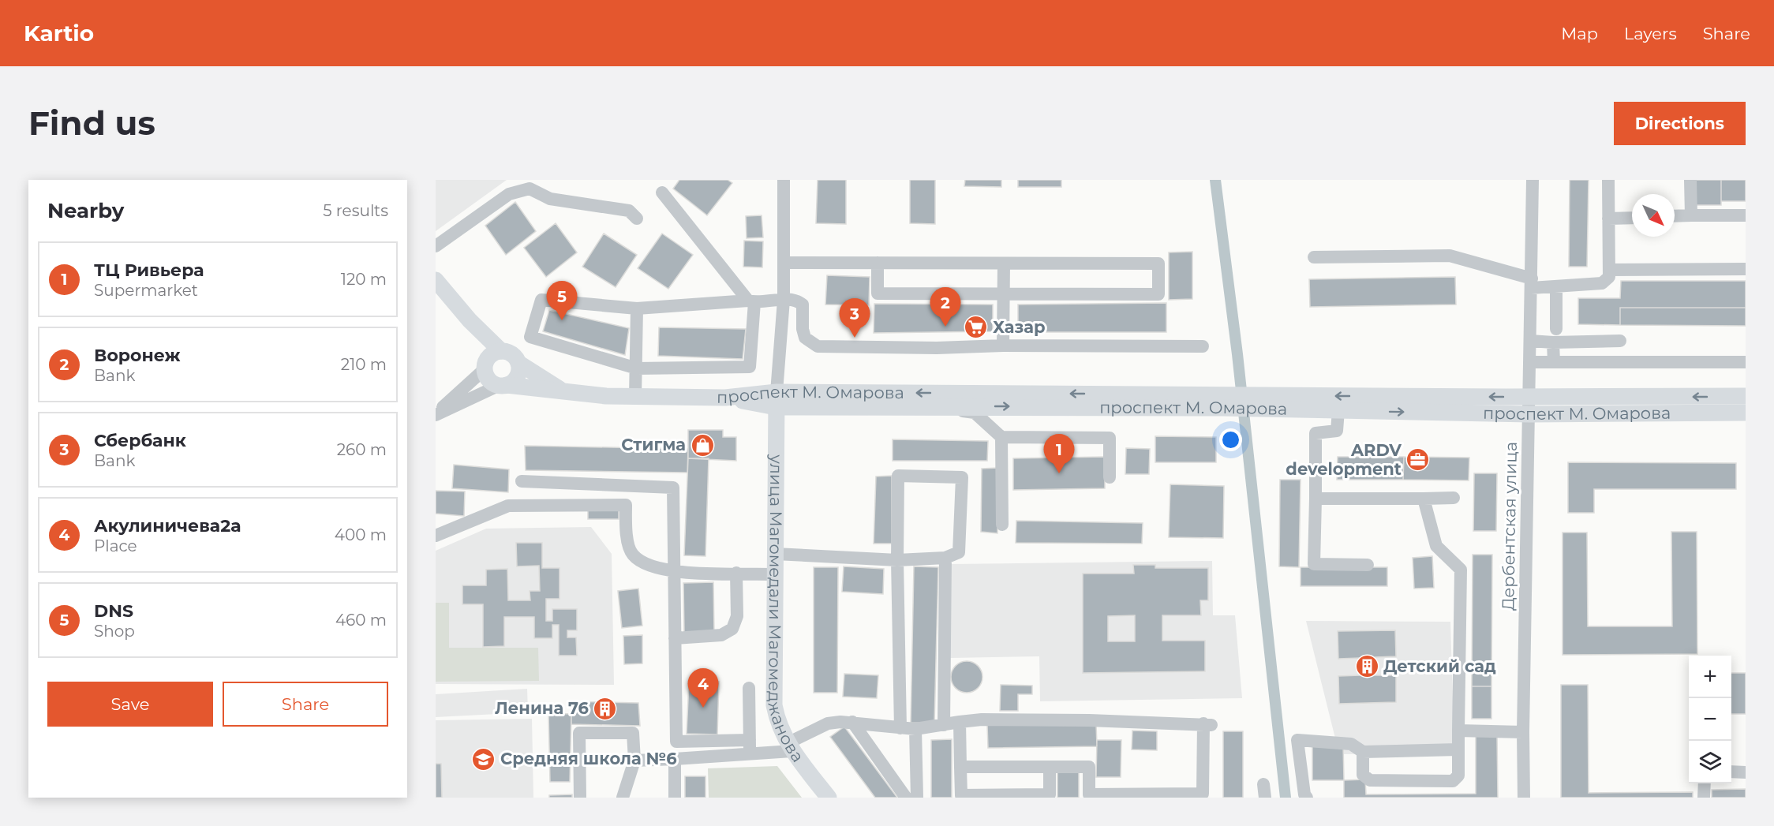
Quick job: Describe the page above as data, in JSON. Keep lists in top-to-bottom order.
{
  "streets": {
    "main road": ["проспект М. Омарова", "улица Магомедали Магомеджанова"],
    "street": ["Дербентская улица"]
  },
  "crossings": [
    ["проспект М. Омарова", "Дербентская улица"],
    ["проспект М. Омарова", "улица Магомедали Магомеджанова"]
  ],
  "places": {
    "supermarket": ["Хазар"],
    "shop": ["Стигма"],
    "office": ["ARDV development"],
    "building": ["Детский сад", "Ленина 76"],
    "school or university": ["Средняя школа №6"]
  },
  "north": "bottom right",
  "page": {
    "header": "Kartio",
    "nav": ["Map", "Layers", "Share"],
    "buttons": [
      "Directions",
      ["Save", "Share"]
    ],
    "title": "Find us",
    "heading": ["Nearby", "5 results"],
    "list": [
      {
        "mark": "1",
        "name": "ТЦ Ривьера",
        "note": "Supermarket",
        "value": "120 m"
      },
      {
        "mark": "2",
        "name": "Воронеж",
        "note": "Bank",
        "value": "210 m"
      },
      {
        "mark": "3",
        "name": "Сбербанк",
        "note": "Bank",
        "value": "260 m"
      },
      {
        "mark": "4",
        "name": "Акулиничева2а",
        "note": "Place",
        "value": "400 m"
      },
      {
        "mark": "5",
        "name": "DNS",
        "note": "Shop",
        "value": "460 m"
      }
    ],
    "pins": [
      "5",
      "2",
      "3",
      "1",
      "4"
    ],
    "map_buttons": ["+", "−"]
  }
}
